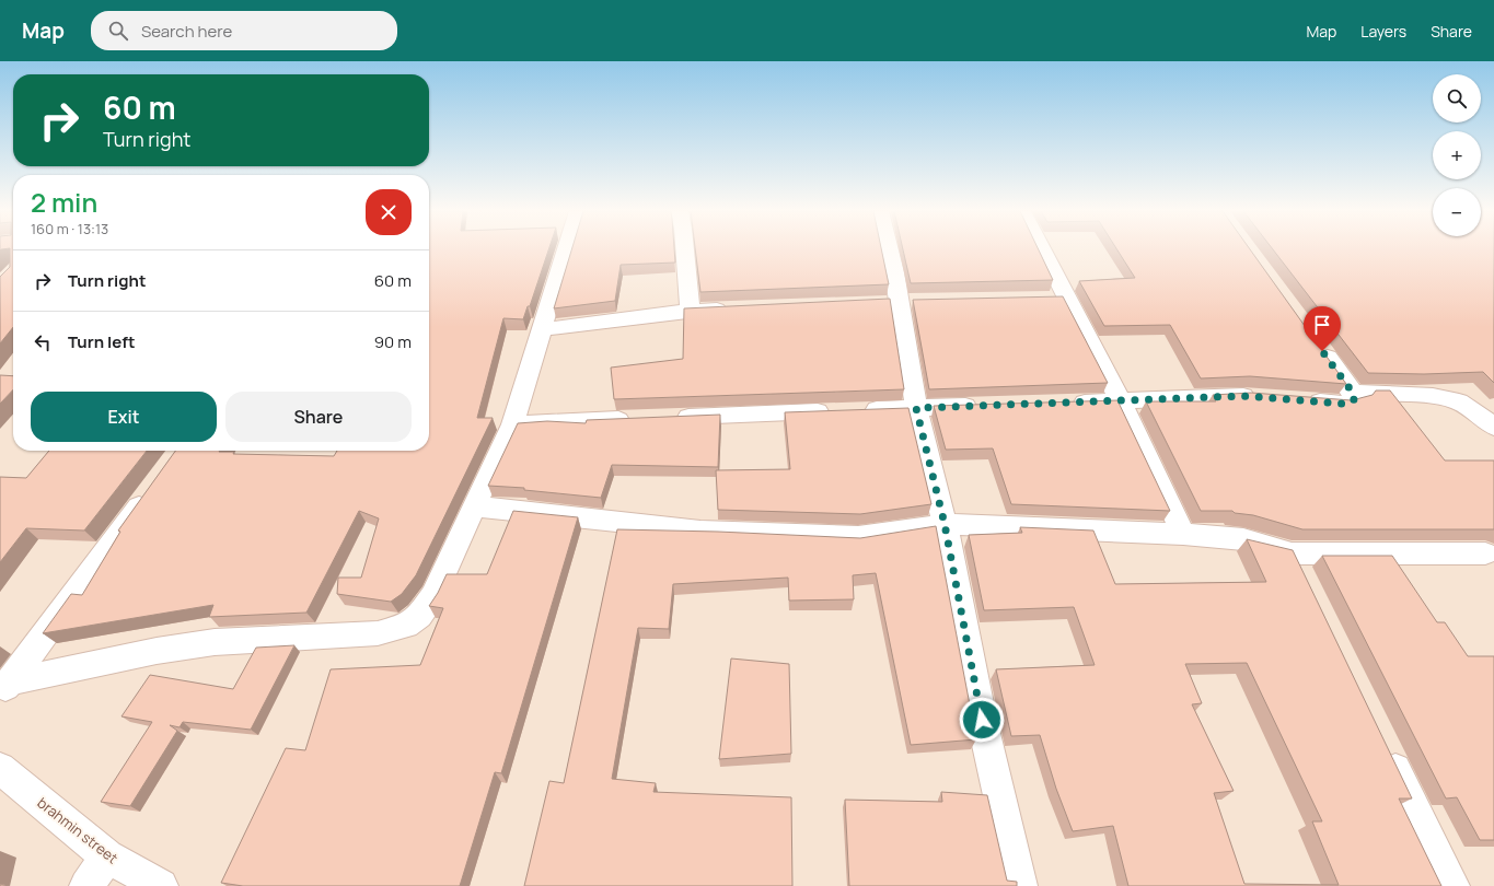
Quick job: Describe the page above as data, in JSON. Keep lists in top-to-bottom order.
{
  "streets": {
    "street": ["brahmin street"]
  },
  "page": {
    "header": "Map",
    "search": "Search here",
    "nav": ["Map", "Layers", "Share"],
    "map_buttons": ["+", "−"],
    "turn": ["60 m", "Turn right"],
    "heading": ["2 min", "160 m · 13:13"],
    "list": [
      {
        "name": "Turn right",
        "value": "60 m"
      },
      {
        "name": "Turn left",
        "value": "90 m"
      }
    ],
    "buttons": ["Exit", "Share"]
  }
}
